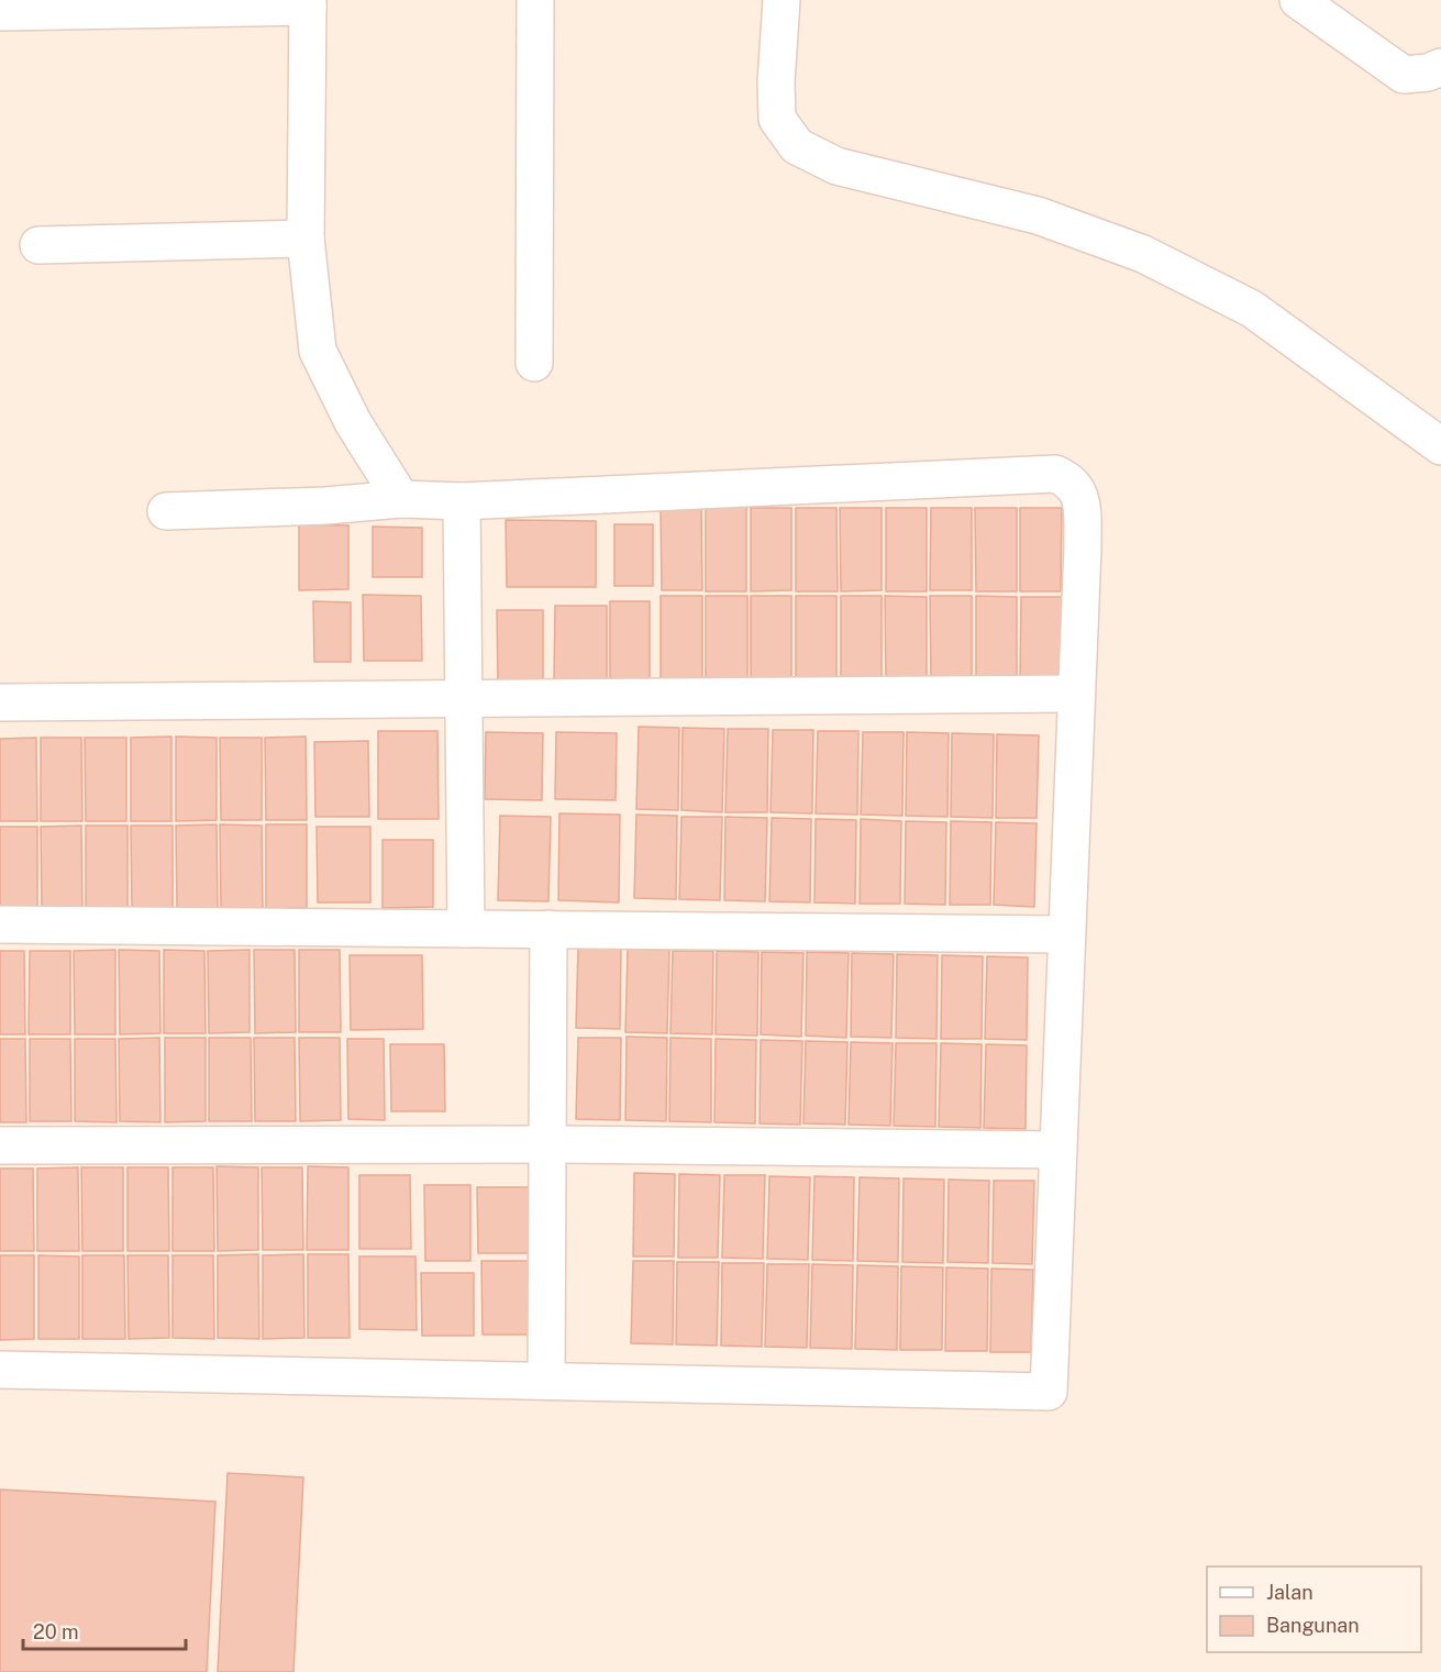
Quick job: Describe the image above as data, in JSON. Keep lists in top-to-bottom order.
{
  "legend": ["Jalan", "Bangunan"],
  "scale_bar": "20 m"
}
